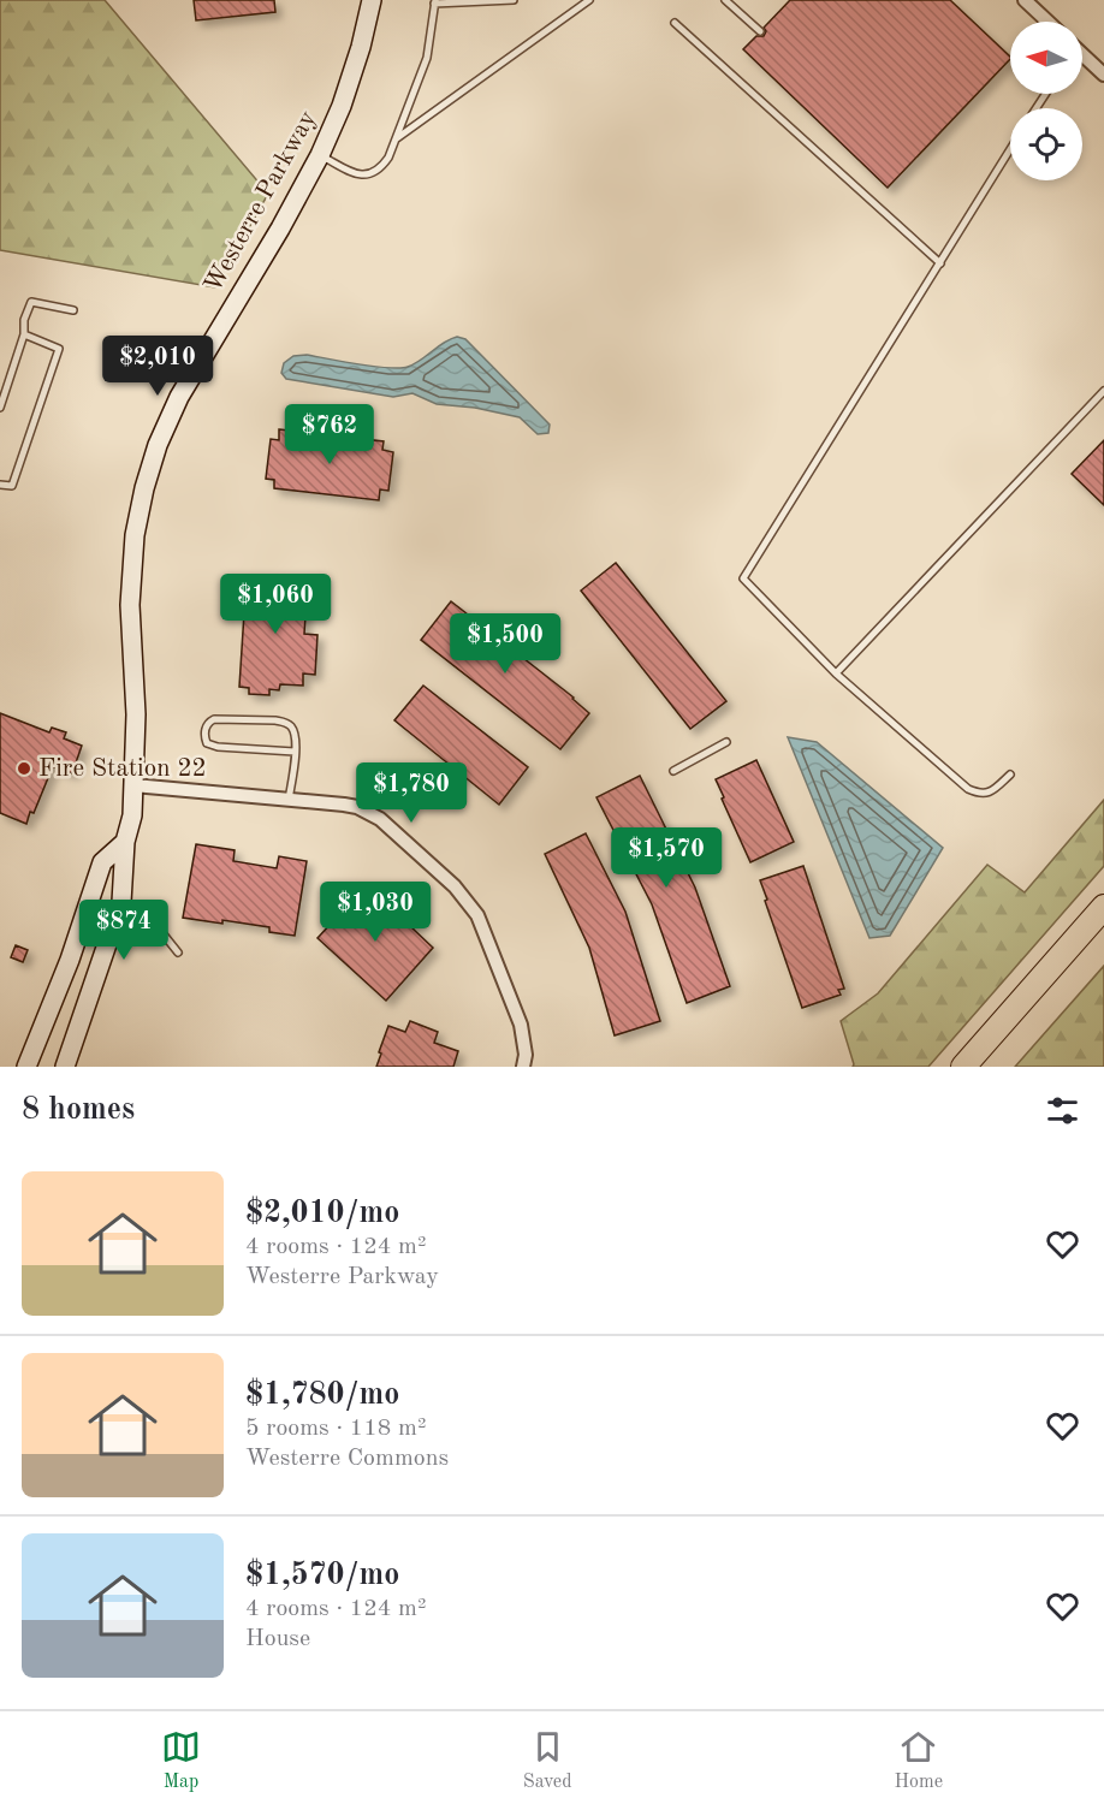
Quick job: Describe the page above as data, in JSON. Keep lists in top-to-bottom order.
{
  "streets": {
    "street": ["Westerre Parkway"]
  },
  "places": ["Fire Station 22"],
  "north": "left",
  "page": {
    "price": [
      "$2,010",
      "$762",
      "$1,060",
      "$1,500",
      "$1,780",
      "$1,570",
      "$1,030",
      "$874"
    ],
    "heading": "8 homes",
    "list": [
      {
        "name": "$2,010/mo",
        "note": "4 rooms · 124 m² · Westerre Parkway"
      },
      {
        "name": "$1,780/mo",
        "note": "5 rooms · 118 m² · Westerre Commons"
      },
      {
        "name": "$1,570/mo",
        "note": "4 rooms · 124 m² · House"
      }
    ],
    "tabs": ["Map", "Saved", "Home"]
  }
}
